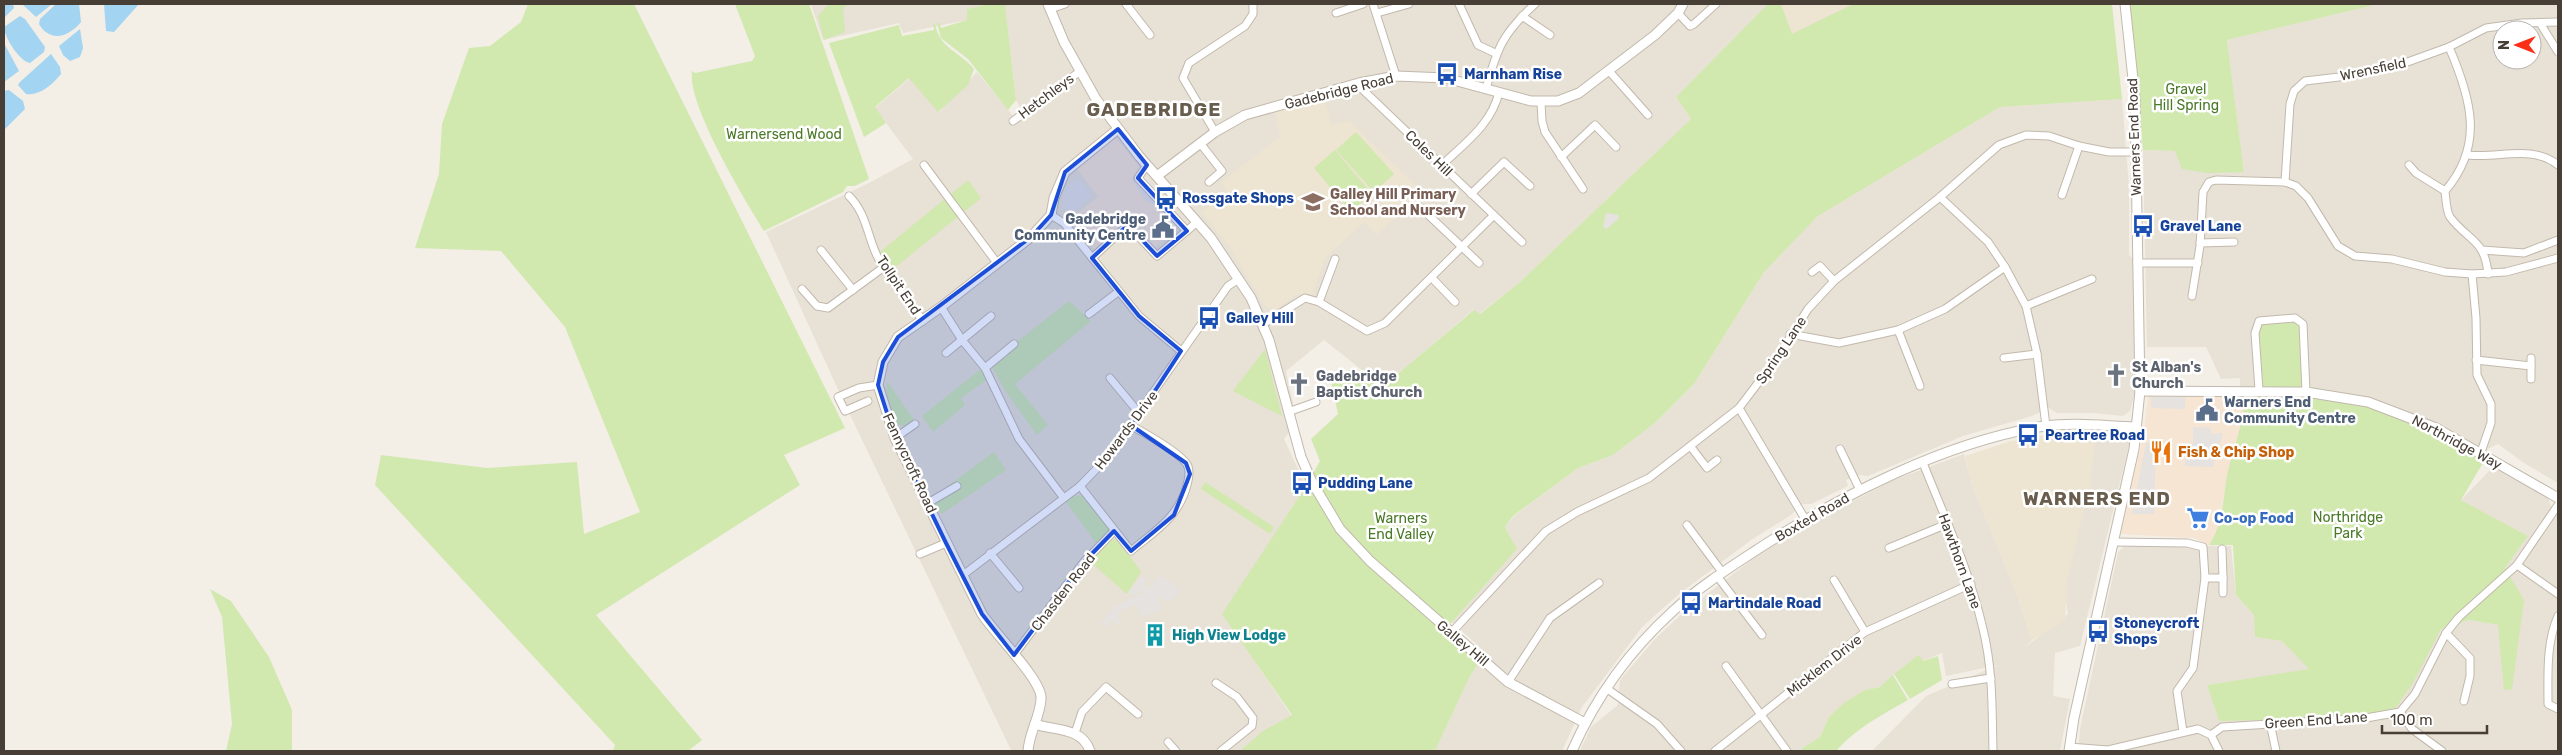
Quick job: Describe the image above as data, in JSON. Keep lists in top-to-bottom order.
{
  "streets": {
    "street": [
      "Wrensfield",
      "Gadebridge Road",
      "Hetchleys",
      "Warners End Road",
      "Coles Hill",
      "Tollpit End",
      "Spring Lane",
      "Howards Drive",
      "Northridge Way",
      "Fennycroft Road",
      "Boxted Road",
      "Hawthorn Lane",
      "Chasden Road",
      "Galley Hill",
      "Micklem Drive",
      "Green End Lane"
    ]
  },
  "crossings": [
    ["Gadebridge Road", "Coles Hill"],
    ["Gadebridge Road", "Galley Hill"],
    ["Hetchleys", "Galley Hill"],
    ["Warners End Road", "Spring Lane"],
    ["Warners End Road", "Northridge Way"],
    ["Warners End Road", "Boxted Road"],
    ["Spring Lane", "Galley Hill"],
    ["Howards Drive", "Fennycroft Road"],
    ["Howards Drive", "Galley Hill"],
    ["Fennycroft Road", "Chasden Road"],
    ["Boxted Road", "Hawthorn Lane"],
    ["Boxted Road", "Galley Hill"],
    ["Hawthorn Lane", "Micklem Drive"]
  ],
  "districts": ["GADEBRIDGE", "WARNERS END"],
  "parks": [
    "Gravel Hill Spring",
    "Warnersend Wood",
    "Northridge Park",
    "Warners End Valley"
  ],
  "places": {
    "bus stop": [
      "Marnham Rise",
      "Rossgate Shops",
      "Gravel Lane",
      "Galley Hill",
      "Peartree Road",
      "Pudding Lane",
      "Martindale Road",
      "Stoneycroft Shops"
    ],
    "school or university": ["Galley Hill Primary School and Nursery"],
    "public building": ["Gadebridge Community Centre", "Warners End Community Centre"],
    "church": ["St Alban's Church", "Gadebridge Baptist Church"],
    "restaurant": ["Fish & Chip Shop"],
    "supermarket": ["Co-op Food"],
    "building": ["High View Lodge"]
  },
  "scale_bar": "100 m",
  "north": "left"
}
